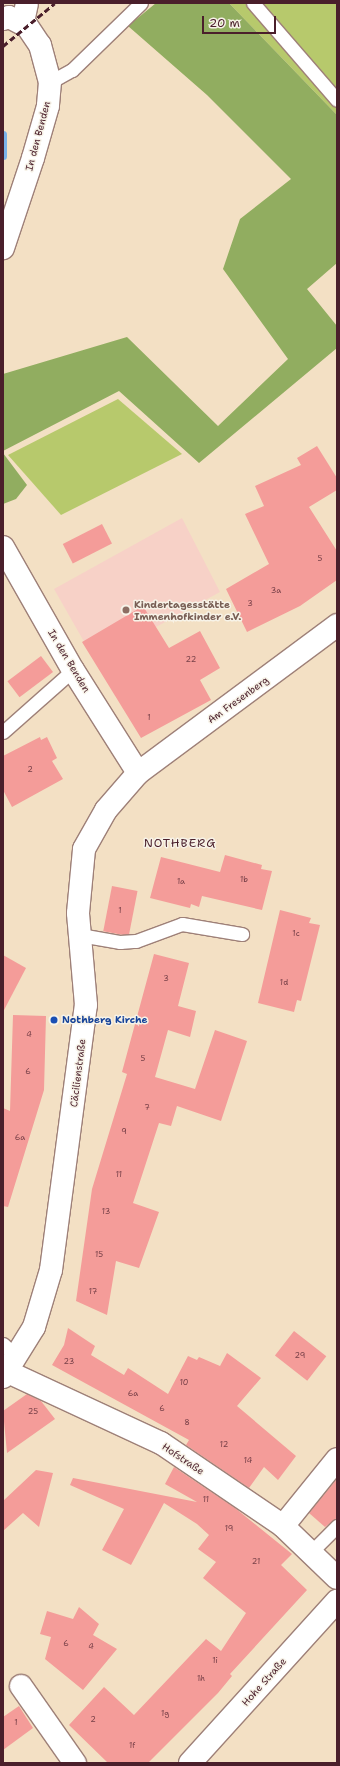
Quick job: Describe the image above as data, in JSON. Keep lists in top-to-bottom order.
{
  "streets": {
    "street": [
      "In den Benden",
      "Am Fresenberg",
      "Cäcilienstraße",
      "Hofstraße",
      "Hohe Straße"
    ]
  },
  "crossings": [
    ["In den Benden", "Am Fresenberg"],
    ["In den Benden", "Cäcilienstraße"],
    ["Am Fresenberg", "Cäcilienstraße"],
    ["Cäcilienstraße", "Hofstraße"]
  ],
  "districts": ["NOTHBERG"],
  "places": ["Kindertagesstätte Immenhofkinder e.V.", "Nothberg Kirche"],
  "house_numbers": [
    "5",
    "3a",
    "3",
    "22",
    "1",
    "2",
    "1b",
    "1a",
    "1",
    "1c",
    "3",
    "1d",
    "4",
    "5",
    "6",
    "7",
    "9",
    "6a",
    "11",
    "13",
    "15",
    "17",
    "29",
    "23",
    "10",
    "6a",
    "6",
    "25",
    "8",
    "12",
    "14",
    "11",
    "19",
    "21",
    "6",
    "4",
    "1i",
    "1h",
    "1g",
    "2",
    "1",
    "1f"
  ],
  "scale_bar": "20 m"
}
